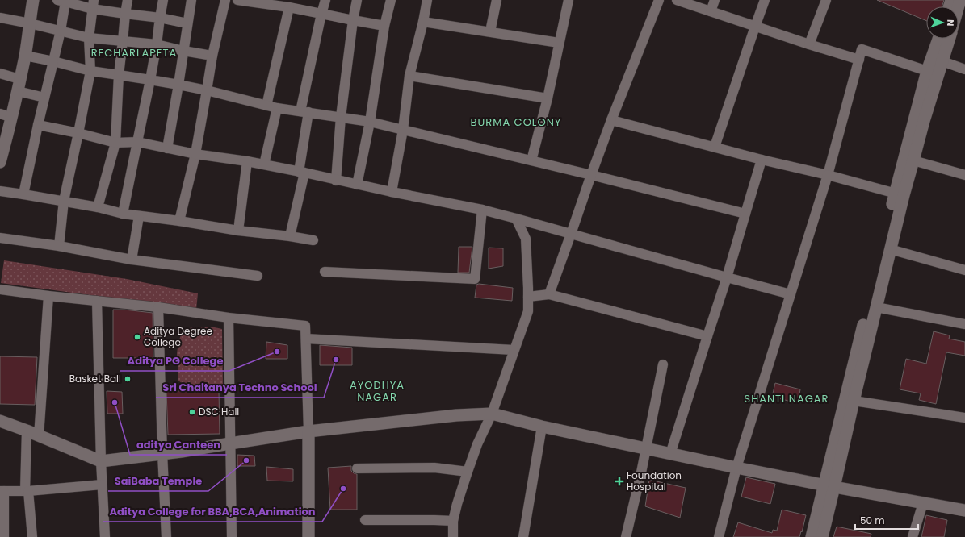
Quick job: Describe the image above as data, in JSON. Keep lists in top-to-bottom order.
{
  "districts": [
    "RECHARLAPETA",
    "BURMA COLONY",
    "AYODHYA NAGAR",
    "SHANTI NAGAR"
  ],
  "places": {
    "other": [
      "Aditya Degree College",
      "Aditya PG College",
      "Sri Chaitanya Techno School",
      "Basket Ball",
      "aditya Canteen",
      "DSC Hall",
      "SaiBaba Temple",
      "Aditya College for BBA,BCA,Animation"
    ],
    "health": ["Foundation Hospital"]
  },
  "scale_bar": "50 m",
  "north": "right"
}
